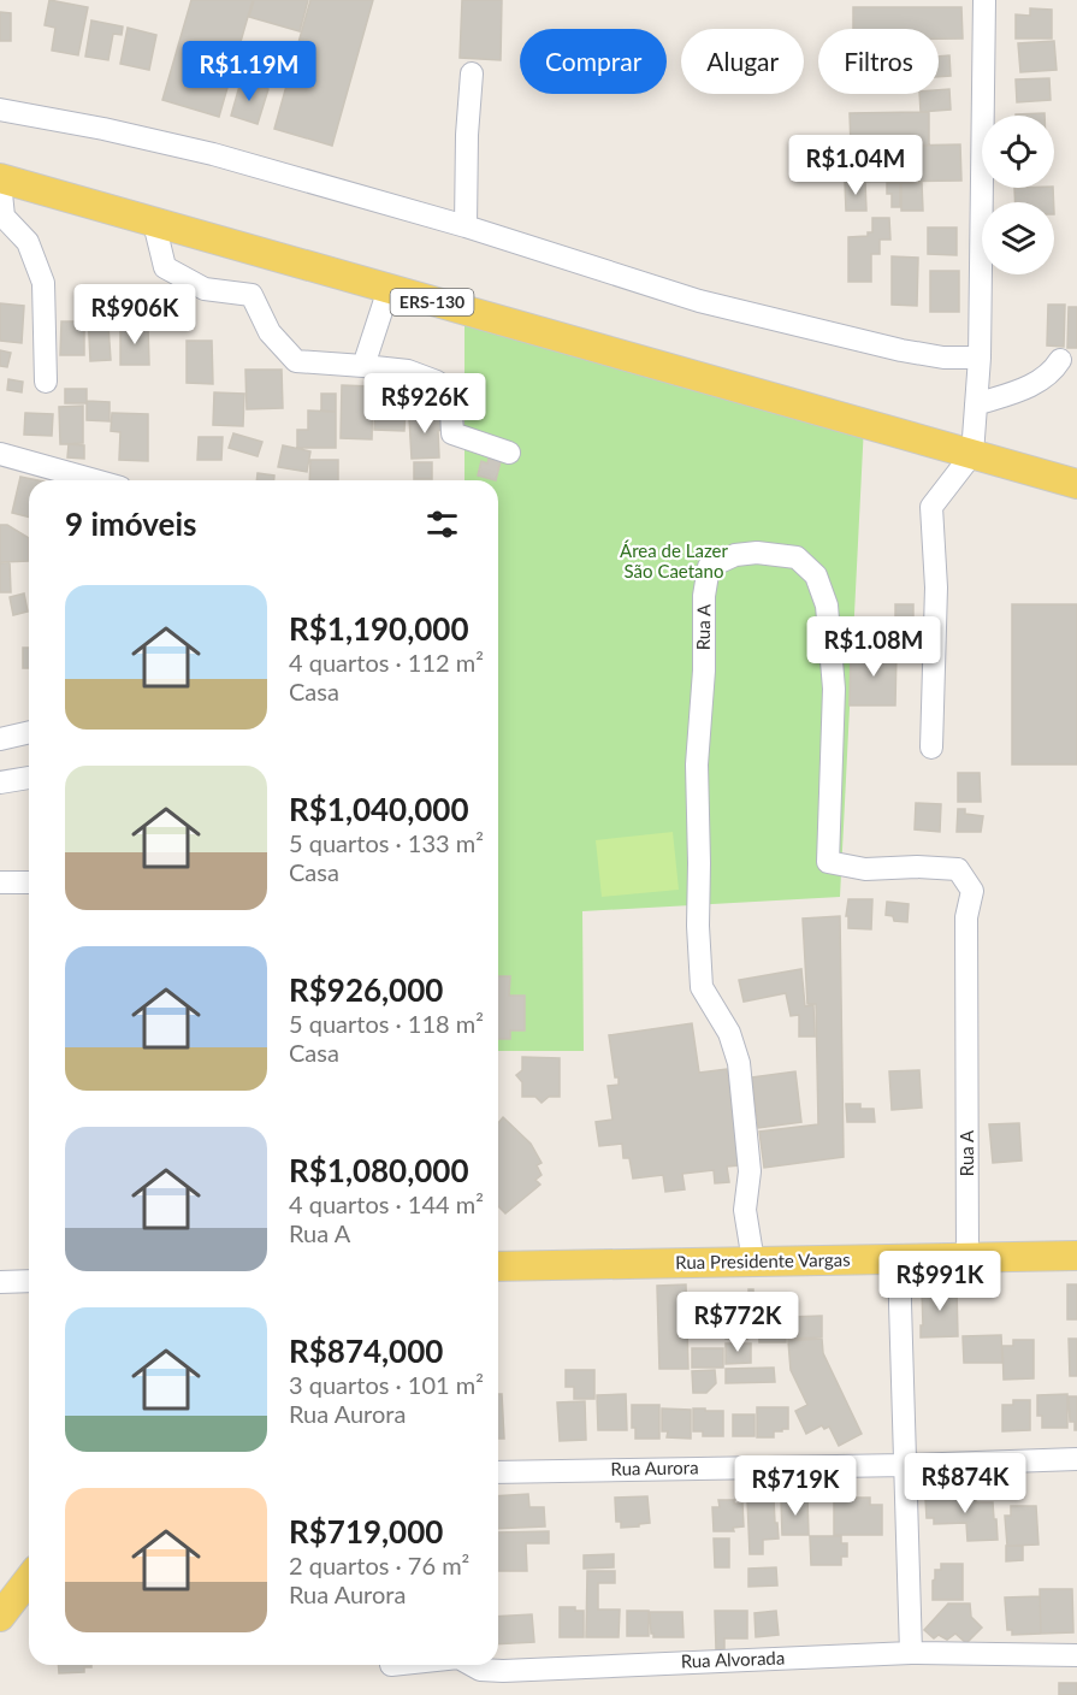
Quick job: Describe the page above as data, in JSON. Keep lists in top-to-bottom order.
{
  "streets": {
    "main road": ["ERS-130", "Rua Presidente Vargas"],
    "street": ["Rua A", "Rua Aurora", "Rua Alvorada"]
  },
  "crossings": [
    ["Rua A", "Rua Presidente Vargas"]
  ],
  "parks": ["Área de Lazer São Caetano"],
  "page": {
    "chip": ["Comprar", "Alugar", "Filtros"],
    "price": [
      "R$1.19M",
      "R$1.04M",
      "R$906K",
      "R$926K",
      "R$1.08M",
      "R$991K",
      "R$772K",
      "R$874K",
      "R$719K"
    ],
    "heading": "9 imóveis",
    "list": [
      {
        "name": "R$1,190,000",
        "note": "4 quartos · 112 m² · Casa"
      },
      {
        "name": "R$1,040,000",
        "note": "5 quartos · 133 m² · Casa"
      },
      {
        "name": "R$926,000",
        "note": "5 quartos · 118 m² · Casa"
      },
      {
        "name": "R$1,080,000",
        "note": "4 quartos · 144 m² · Rua A"
      },
      {
        "name": "R$874,000",
        "note": "3 quartos · 101 m² · Rua Aurora"
      },
      {
        "name": "R$719,000",
        "note": "2 quartos · 76 m² · Rua Aurora"
      }
    ]
  }
}
